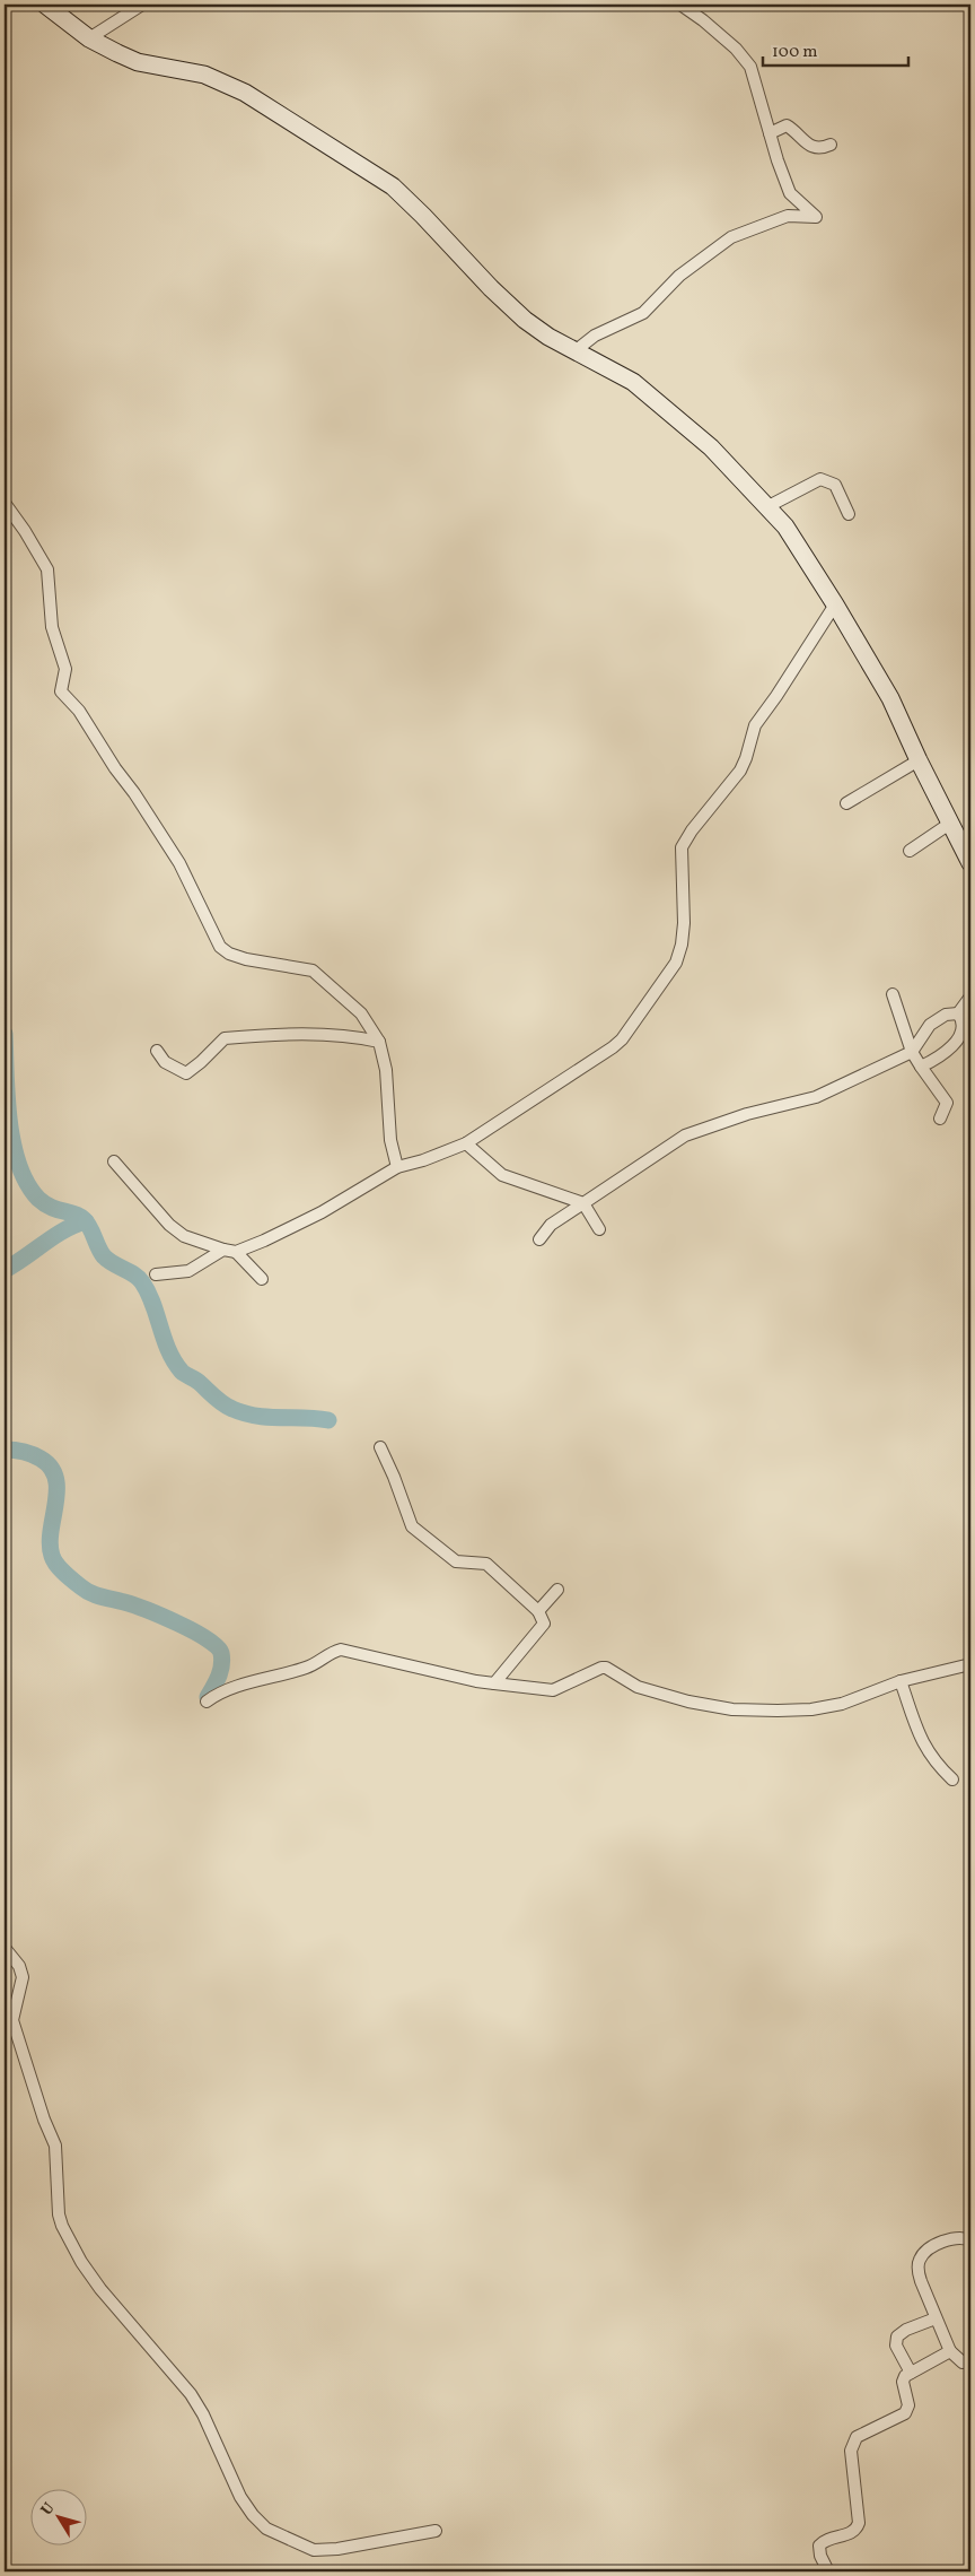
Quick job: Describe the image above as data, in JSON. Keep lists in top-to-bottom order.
{
  "scale_bar": "100 m",
  "north": "top left"
}
